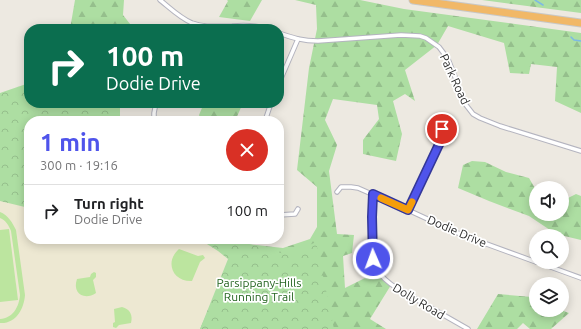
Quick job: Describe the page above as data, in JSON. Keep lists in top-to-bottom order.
{
  "streets": {
    "street": ["Park Road", "Dodie Drive", "Dolly Road"]
  },
  "crossings": [
    ["Dodie Drive", "Dolly Road"]
  ],
  "parks": ["Parsippany-Hills Running Trail"],
  "page": {
    "turn": ["100 m", "Dodie Drive"],
    "heading": ["1 min", "300 m · 19:16"],
    "list": [
      {
        "name": "Turn right",
        "note": "Dodie Drive",
        "value": "100 m"
      }
    ]
  }
}
